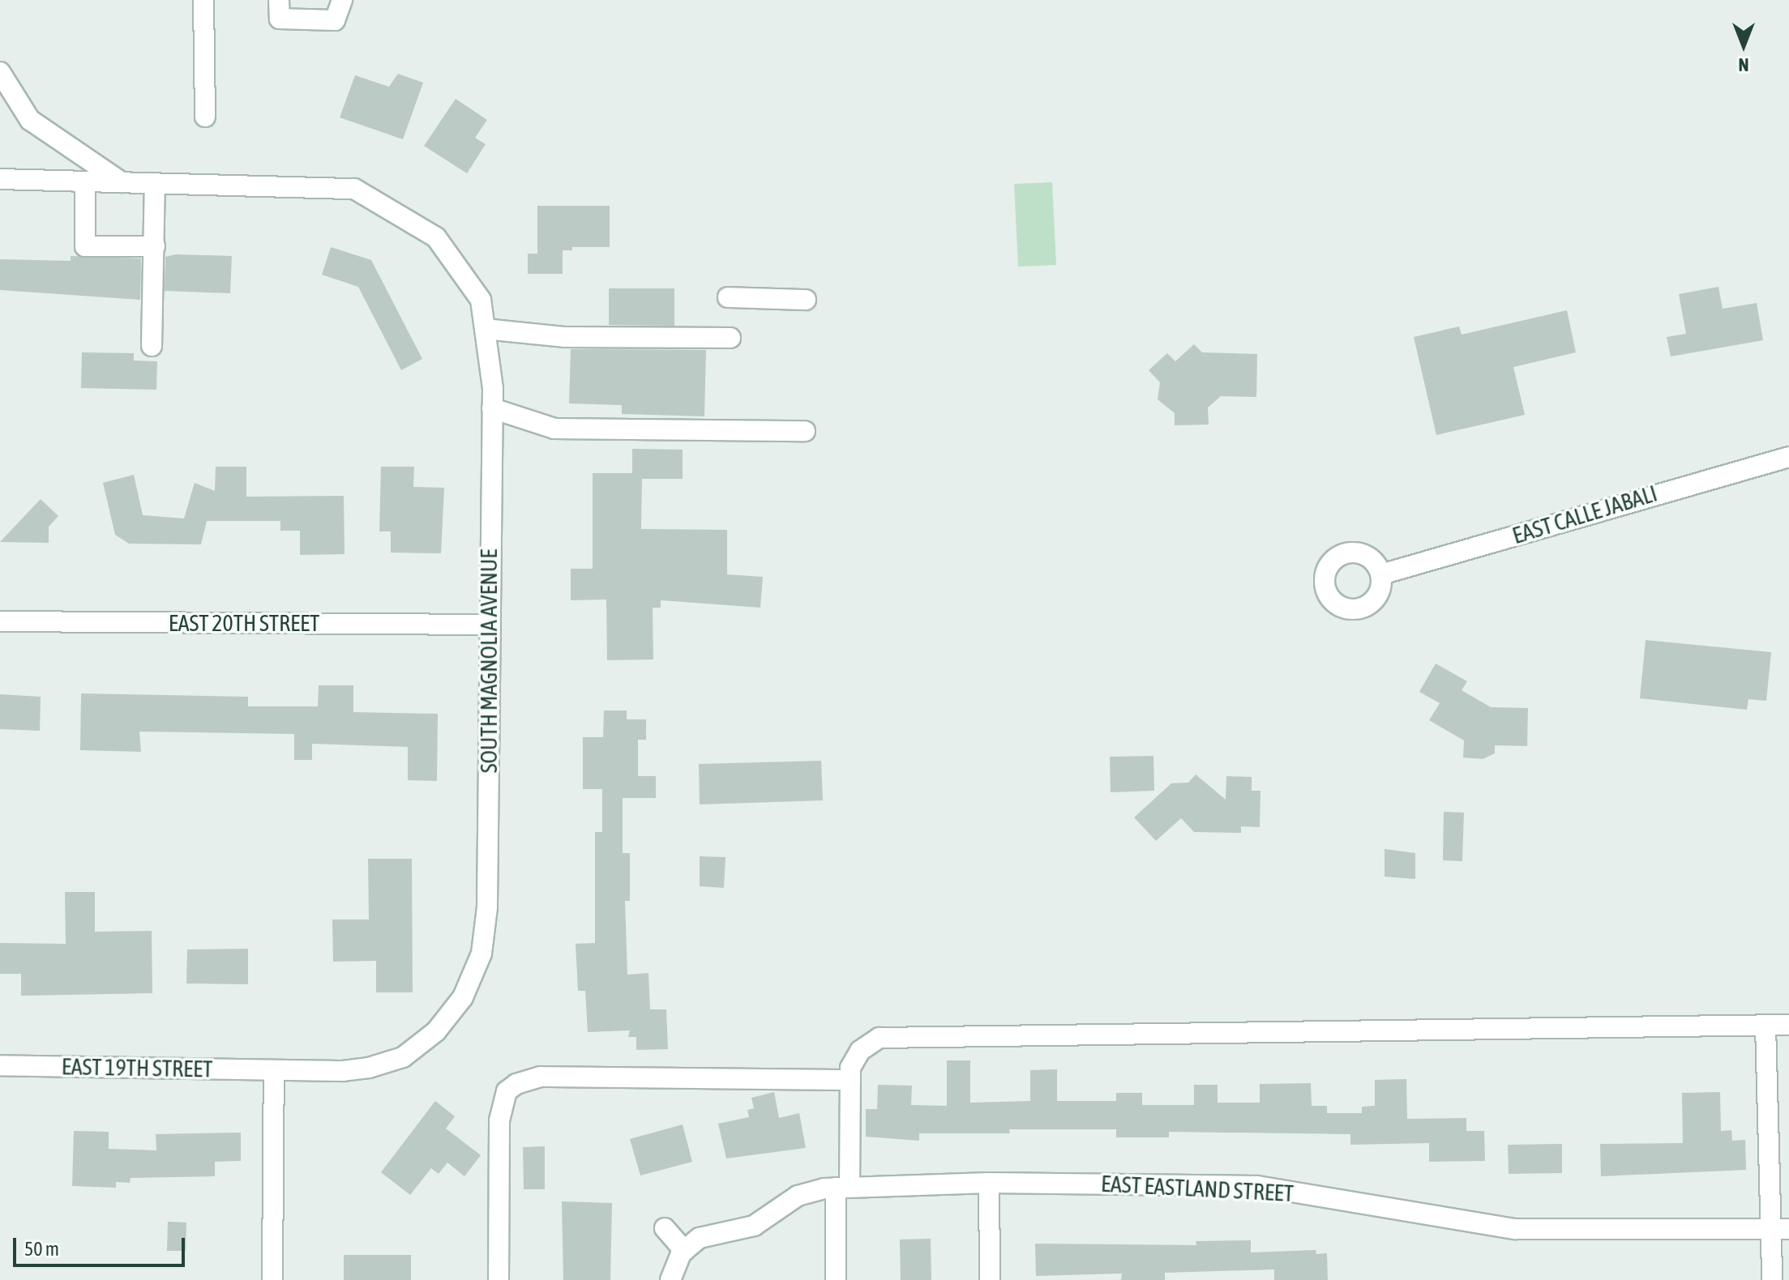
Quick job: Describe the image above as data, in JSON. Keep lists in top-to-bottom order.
{
  "streets": {
    "street": [
      "EAST CALLE JABALI",
      "EAST 20TH STREET",
      "SOUTH MAGNOLIA AVENUE",
      "EAST 19TH STREET",
      "EAST EASTLAND STREET"
    ]
  },
  "crossings": [
    ["EAST 20TH STREET", "SOUTH MAGNOLIA AVENUE"],
    ["SOUTH MAGNOLIA AVENUE", "EAST 19TH STREET"]
  ],
  "scale_bar": "50 m",
  "north": "bottom"
}
